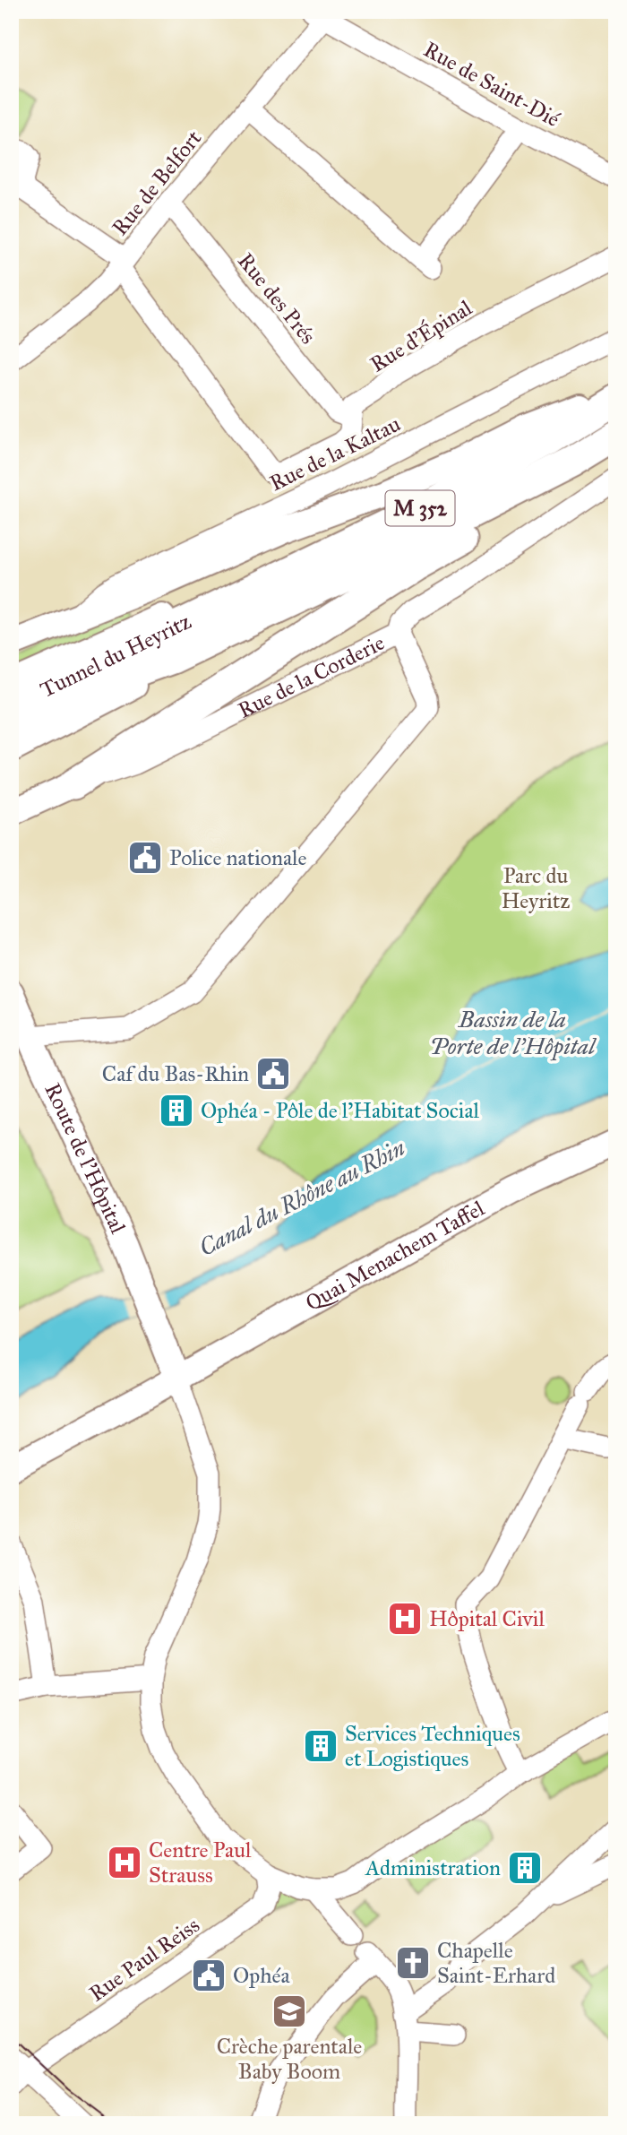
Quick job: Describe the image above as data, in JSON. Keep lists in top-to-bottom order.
{
  "streets": {
    "highway": ["M 352", "Tunnel du Heyritz"],
    "main road": ["Rue de la Corderie", "Route de l'Hôpital", "Quai Menachem Taffel"],
    "street": [
      "Rue de Saint-Dié",
      "Rue de Belfort",
      "Rue des Prés",
      "Rue d'Épinal",
      "Rue de la Kaltau",
      "Rue Paul Reiss"
    ]
  },
  "crossings": [
    ["Rue de Saint-Dié", "Rue de Belfort"],
    ["Rue de Belfort", "Rue des Prés"],
    ["Rue des Prés", "Rue d'Épinal"],
    ["M 352", "Tunnel du Heyritz"],
    ["Route de l'Hôpital", "Quai Menachem Taffel"]
  ],
  "water": ["Bassin de la Porte de l’Hôpital", "Canal du Rhône au Rhin"],
  "parks": ["Parc du Heyritz"],
  "places": {
    "public building": ["Police nationale", "Caf du Bas-Rhin", "Ophéa"],
    "building": ["Ophéa - Pôle de l'Habitat Social", "Services Techniques et Logistiques", "Administration"],
    "hospital": ["Hôpital Civil", "Centre Paul Strauss"],
    "church": ["Chapelle Saint-Erhard"],
    "school or university": ["Crèche parentale Baby Boom"]
  }
}
